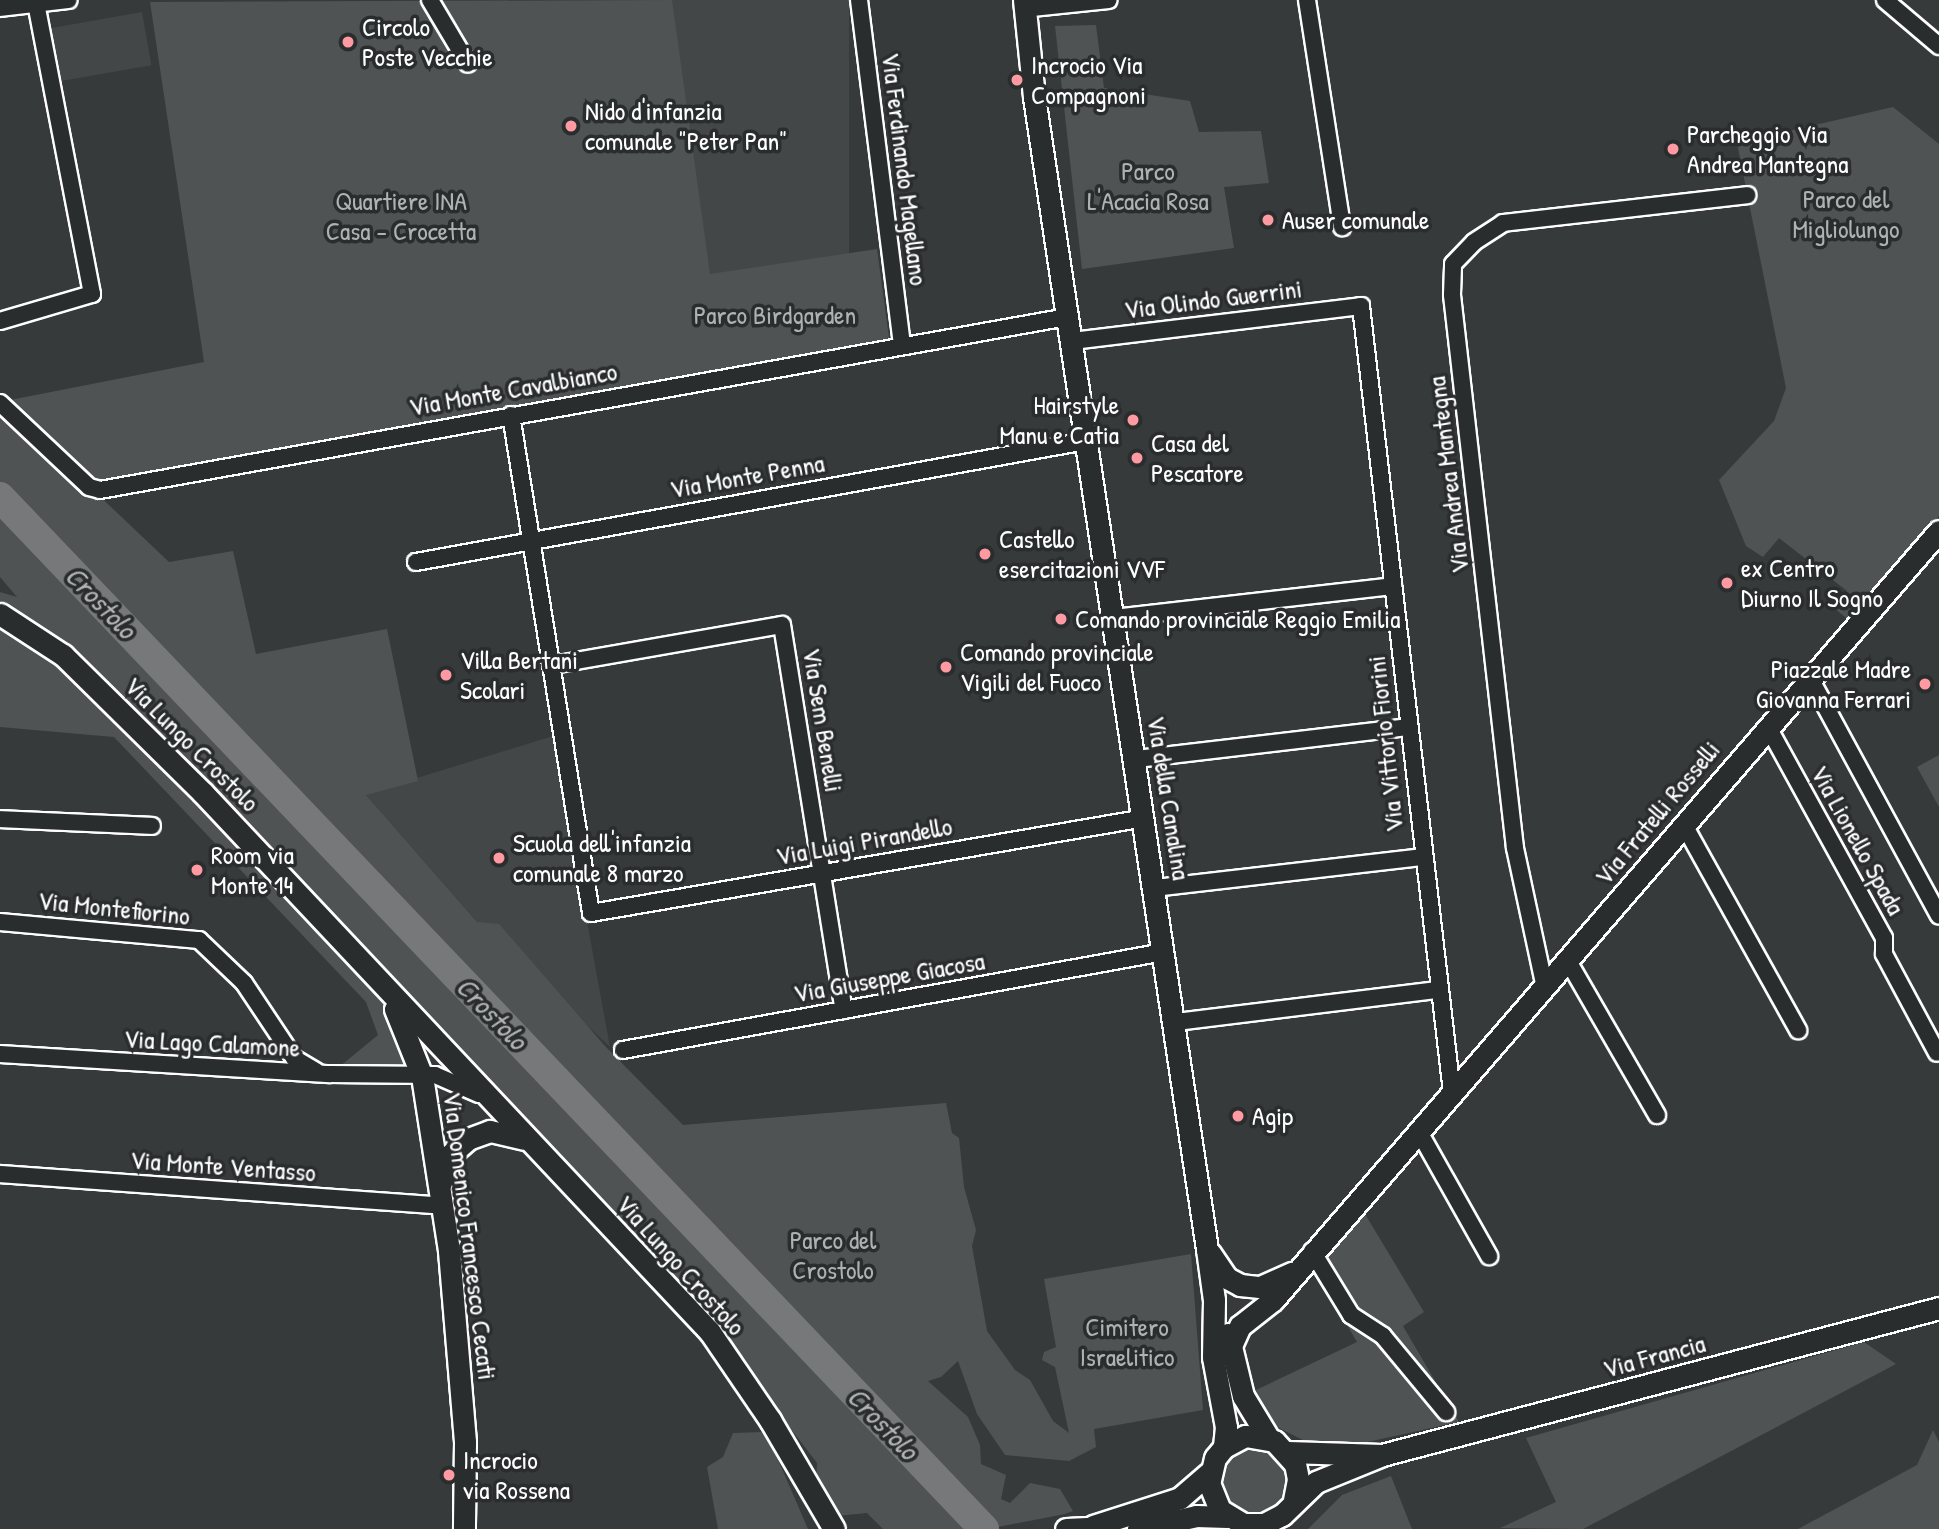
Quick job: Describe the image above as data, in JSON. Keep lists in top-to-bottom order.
{
  "streets": {
    "street": [
      "Via Ferdinando Magellano",
      "Via Olindo Guerrini",
      "Via Monte Cavalbianco",
      "Via Andrea Mantegna",
      "Via Monte Penna",
      "Via Sem Benelli",
      "Via Lungo Crostolo",
      "Via Vittorio Fiorini",
      "Via della Canalina",
      "Via Fratelli Rosselli",
      "Via Lionello Spada",
      "Via Luigi Pirandello",
      "Via Montefiorino",
      "Via Giuseppe Giacosa",
      "Via Lago Calamone",
      "Via Monte Ventasso",
      "Via Domenico Francesco Cecati",
      "Via Francia"
    ]
  },
  "crossings": [
    ["Via Ferdinando Magellano", "Via Monte Cavalbianco"],
    ["Via Olindo Guerrini", "Via Vittorio Fiorini"],
    ["Via Olindo Guerrini", "Via della Canalina"],
    ["Via Monte Cavalbianco", "Via della Canalina"],
    ["Via Andrea Mantegna", "Via Fratelli Rosselli"],
    ["Via Monte Penna", "Via della Canalina"],
    ["Via Sem Benelli", "Via Luigi Pirandello"],
    ["Via Sem Benelli", "Via Giuseppe Giacosa"],
    ["Via Lungo Crostolo", "Via Lago Calamone"],
    ["Via Lungo Crostolo", "Via Domenico Francesco Cecati"],
    ["Via Vittorio Fiorini", "Via Fratelli Rosselli"],
    ["Via della Canalina", "Via Fratelli Rosselli"],
    ["Via della Canalina", "Via Luigi Pirandello"],
    ["Via della Canalina", "Via Giuseppe Giacosa"],
    ["Via della Canalina", "Via Francia"],
    ["Via Fratelli Rosselli", "Via Lionello Spada"],
    ["Via Montefiorino", "Via Lago Calamone"],
    ["Via Lago Calamone", "Via Domenico Francesco Cecati"],
    ["Via Monte Ventasso", "Via Domenico Francesco Cecati"]
  ],
  "water": ["Crostolo"],
  "parks": [
    "Parco L'Acacia Rosa",
    "Parco del Migliolungo",
    "Quartiere INA Casa - Crocetta",
    "Parco Birdgarden",
    "Parco del Crostolo",
    "Cimitero Israelitico"
  ],
  "places": [
    "Circolo Poste Vecchie",
    "Incrocio Via Compagnoni",
    "Nido d'infanzia comunale \"Peter Pan\"",
    "Parcheggio Via Andrea Mantegna",
    "Auser comunale",
    "Hairstyle Manu e Catia",
    "Casa del Pescatore",
    "Castello esercitazioni VVF",
    "ex Centro Diurno Il Sogno",
    "Comando provinciale Reggio Emilia",
    "Comando provinciale Vigili del Fuoco",
    "Villa Bertani Scolari",
    "Piazzale Madre Giovanna Ferrari",
    "Scuola dell'infanzia comunale 8 marzo",
    "Room via Monte 14",
    "Agip",
    "Incrocio via Rossena"
  ]
}
